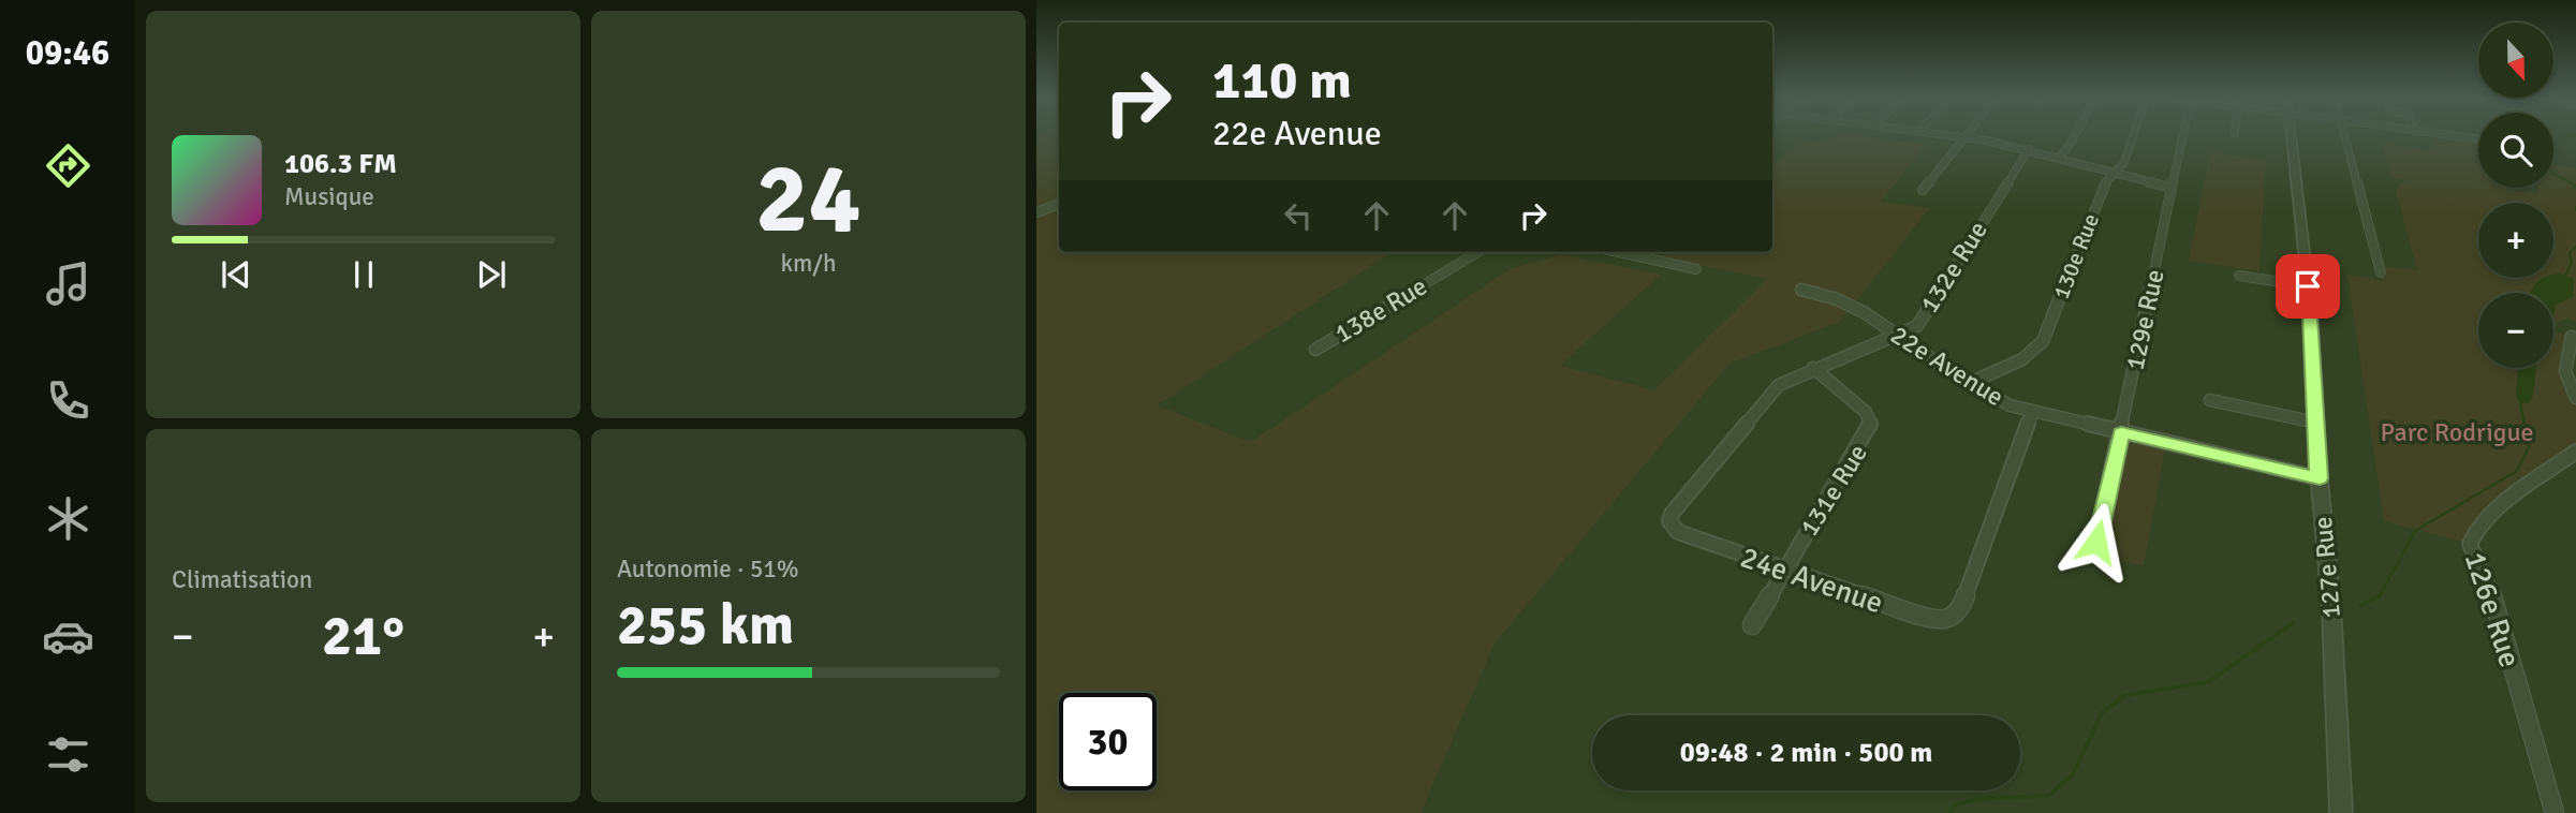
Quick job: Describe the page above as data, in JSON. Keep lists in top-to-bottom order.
{
  "streets": {
    "street": [
      "130e Rue",
      "132e Rue",
      "138e Rue",
      "129e Rue",
      "22e Avenue",
      "131e Rue",
      "127e Rue",
      "24e Avenue",
      "126e Rue"
    ]
  },
  "crossings": [
    ["130e Rue", "22e Avenue"],
    ["132e Rue", "22e Avenue"],
    ["132e Rue", "131e Rue"],
    ["132e Rue", "24e Avenue"],
    ["129e Rue", "22e Avenue"],
    ["22e Avenue", "127e Rue"],
    ["22e Avenue", "24e Avenue"],
    ["131e Rue", "24e Avenue"]
  ],
  "parks": ["Parc Rodrigue"],
  "north": "bottom",
  "page": {
    "tabs": "09:46",
    "tile": [
      ["24", "km/h"],
      "Climatisation",
      ["Autonomie · 51%", "255 km"]
    ],
    "map_buttons": ["+", "−"],
    "turn": ["110 m", "22e Avenue"],
    "song": ["106.3 FM", "Musique"],
    "heat": ["−", "21°", "+"],
    "limit": "30",
    "trip": "09:48 · 2 min · 500 m"
  }
}
